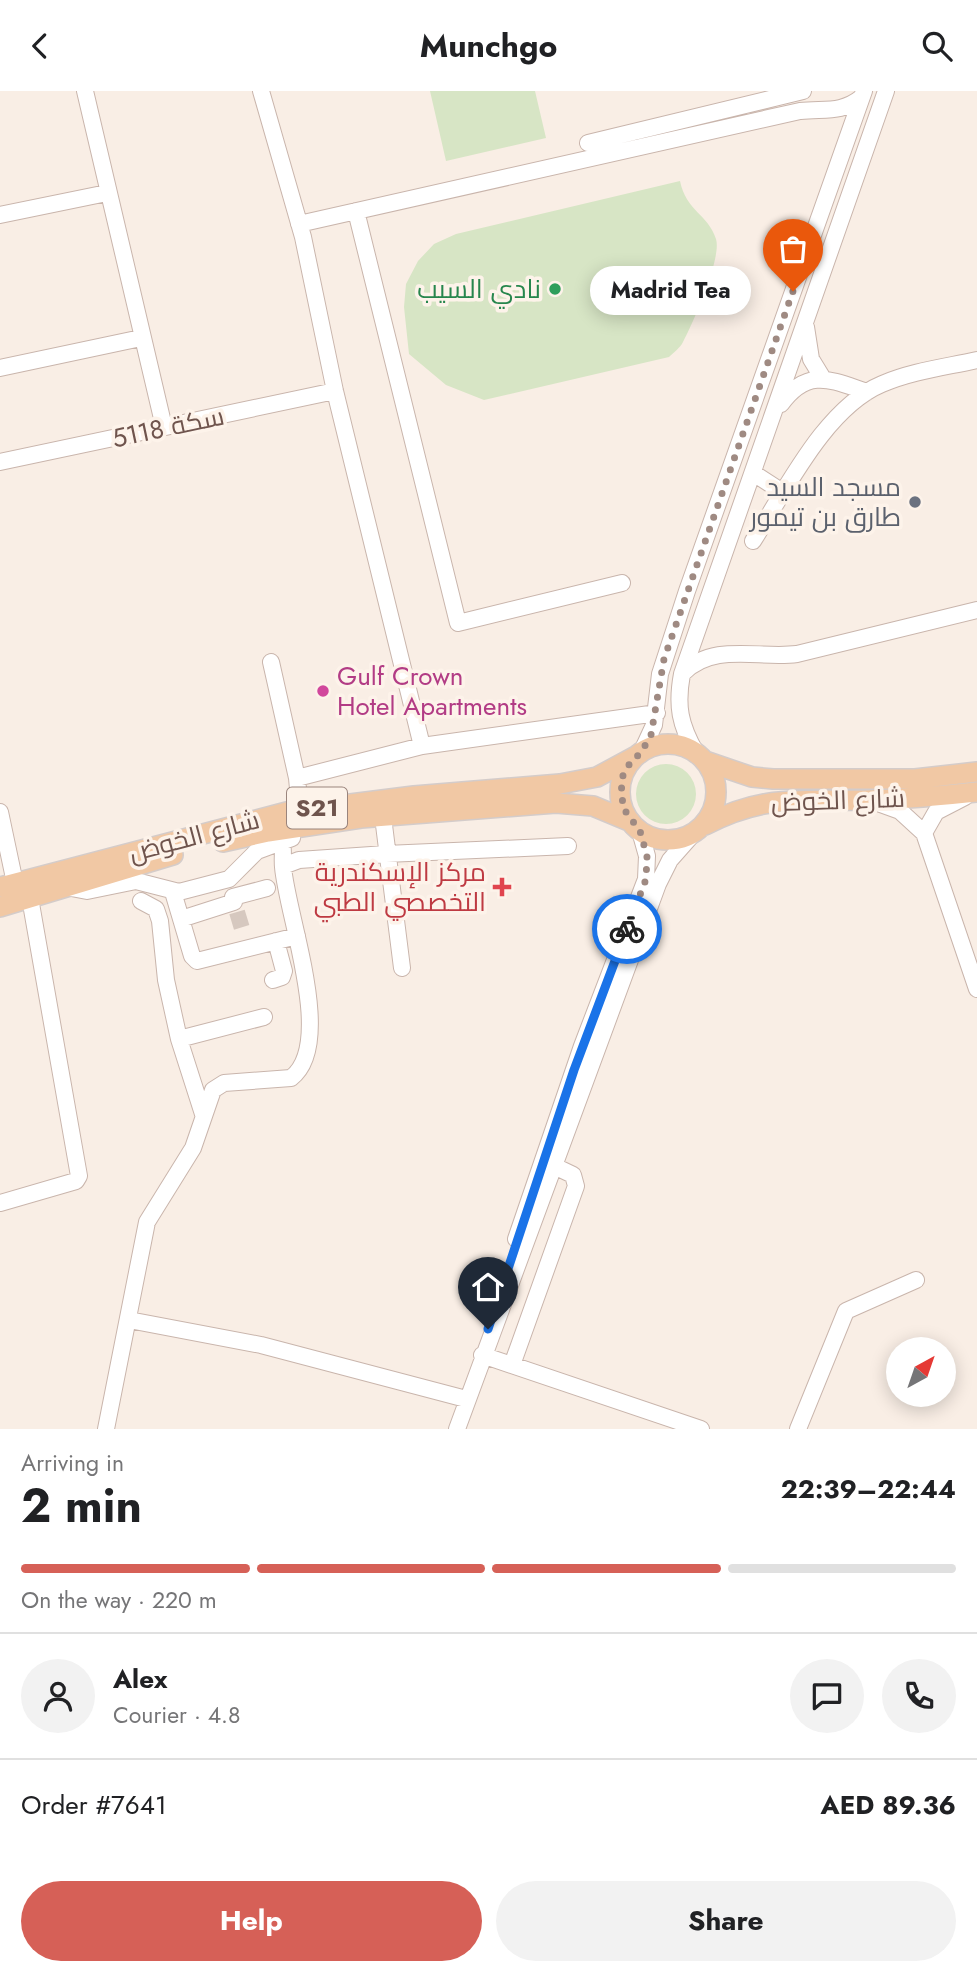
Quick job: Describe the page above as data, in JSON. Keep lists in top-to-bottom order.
{
  "streets": {
    "main road": ["شارع الخوض", "S21"],
    "street": ["سكة 5118"]
  },
  "crossings": [
    ["شارع الخوض", "S21"]
  ],
  "places": {
    "other": [
      "نادي السيب",
      "Madrid Tea",
      "مسجد السيد طارق بن تيمور",
      "Gulf Crown Hotel Apartments"
    ],
    "health": ["مركز الإسكندرية التخصصي الطبي"]
  },
  "north": "top right",
  "page": {
    "header": "Munchgo",
    "bubble": "Madrid Tea",
    "heading": ["2 min", "Arriving in", "22:39–22:44"],
    "panel": [
      "Alex",
      "Courier · 4.8",
      "Order #7641",
      "AED 89.36"
    ],
    "bar": "On the way · 220 m",
    "buttons": ["Help", "Share"]
  }
}
